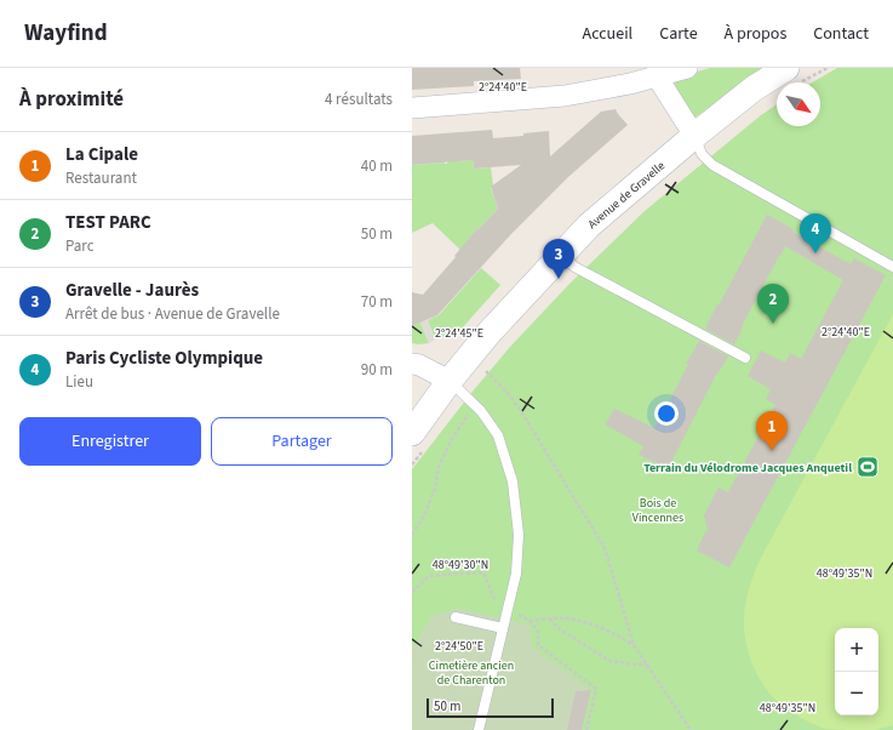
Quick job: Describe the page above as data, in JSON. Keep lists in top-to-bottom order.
{
  "streets": {
    "street": ["Avenue de Gravelle"]
  },
  "parks": ["Bois de Vincennes", "Cimetière ancien de Charenton"],
  "places": {
    "sports": ["Terrain du Vélodrome Jacques Anquetil"]
  },
  "scale_bar": "50 m",
  "north": "bottom right",
  "page": {
    "header": "Wayfind",
    "nav": [
      "Accueil",
      "Carte",
      "À propos",
      "Contact"
    ],
    "heading": ["À proximité", "4 résultats"],
    "list": [
      {
        "mark": "1",
        "name": "La Cipale",
        "note": "Restaurant",
        "value": "40 m"
      },
      {
        "mark": "2",
        "name": "TEST PARC",
        "note": "Parc",
        "value": "50 m"
      },
      {
        "mark": "3",
        "name": "Gravelle - Jaurès",
        "note": "Arrêt de bus · Avenue de Gravelle",
        "value": "70 m"
      },
      {
        "mark": "4",
        "name": "Paris Cycliste Olympique",
        "note": "Lieu",
        "value": "90 m"
      }
    ],
    "pins": [
      "4",
      "3",
      "2",
      "1"
    ],
    "buttons": ["Enregistrer", "Partager"],
    "map_buttons": ["+", "−"],
    "scale": "50 m"
  },
  "coordinates": [
    "2°24'40\"E",
    "2°24'45\"E",
    "48°49'30\"N",
    "48°49'35\"N",
    "2°24'50\"E"
  ]
}
